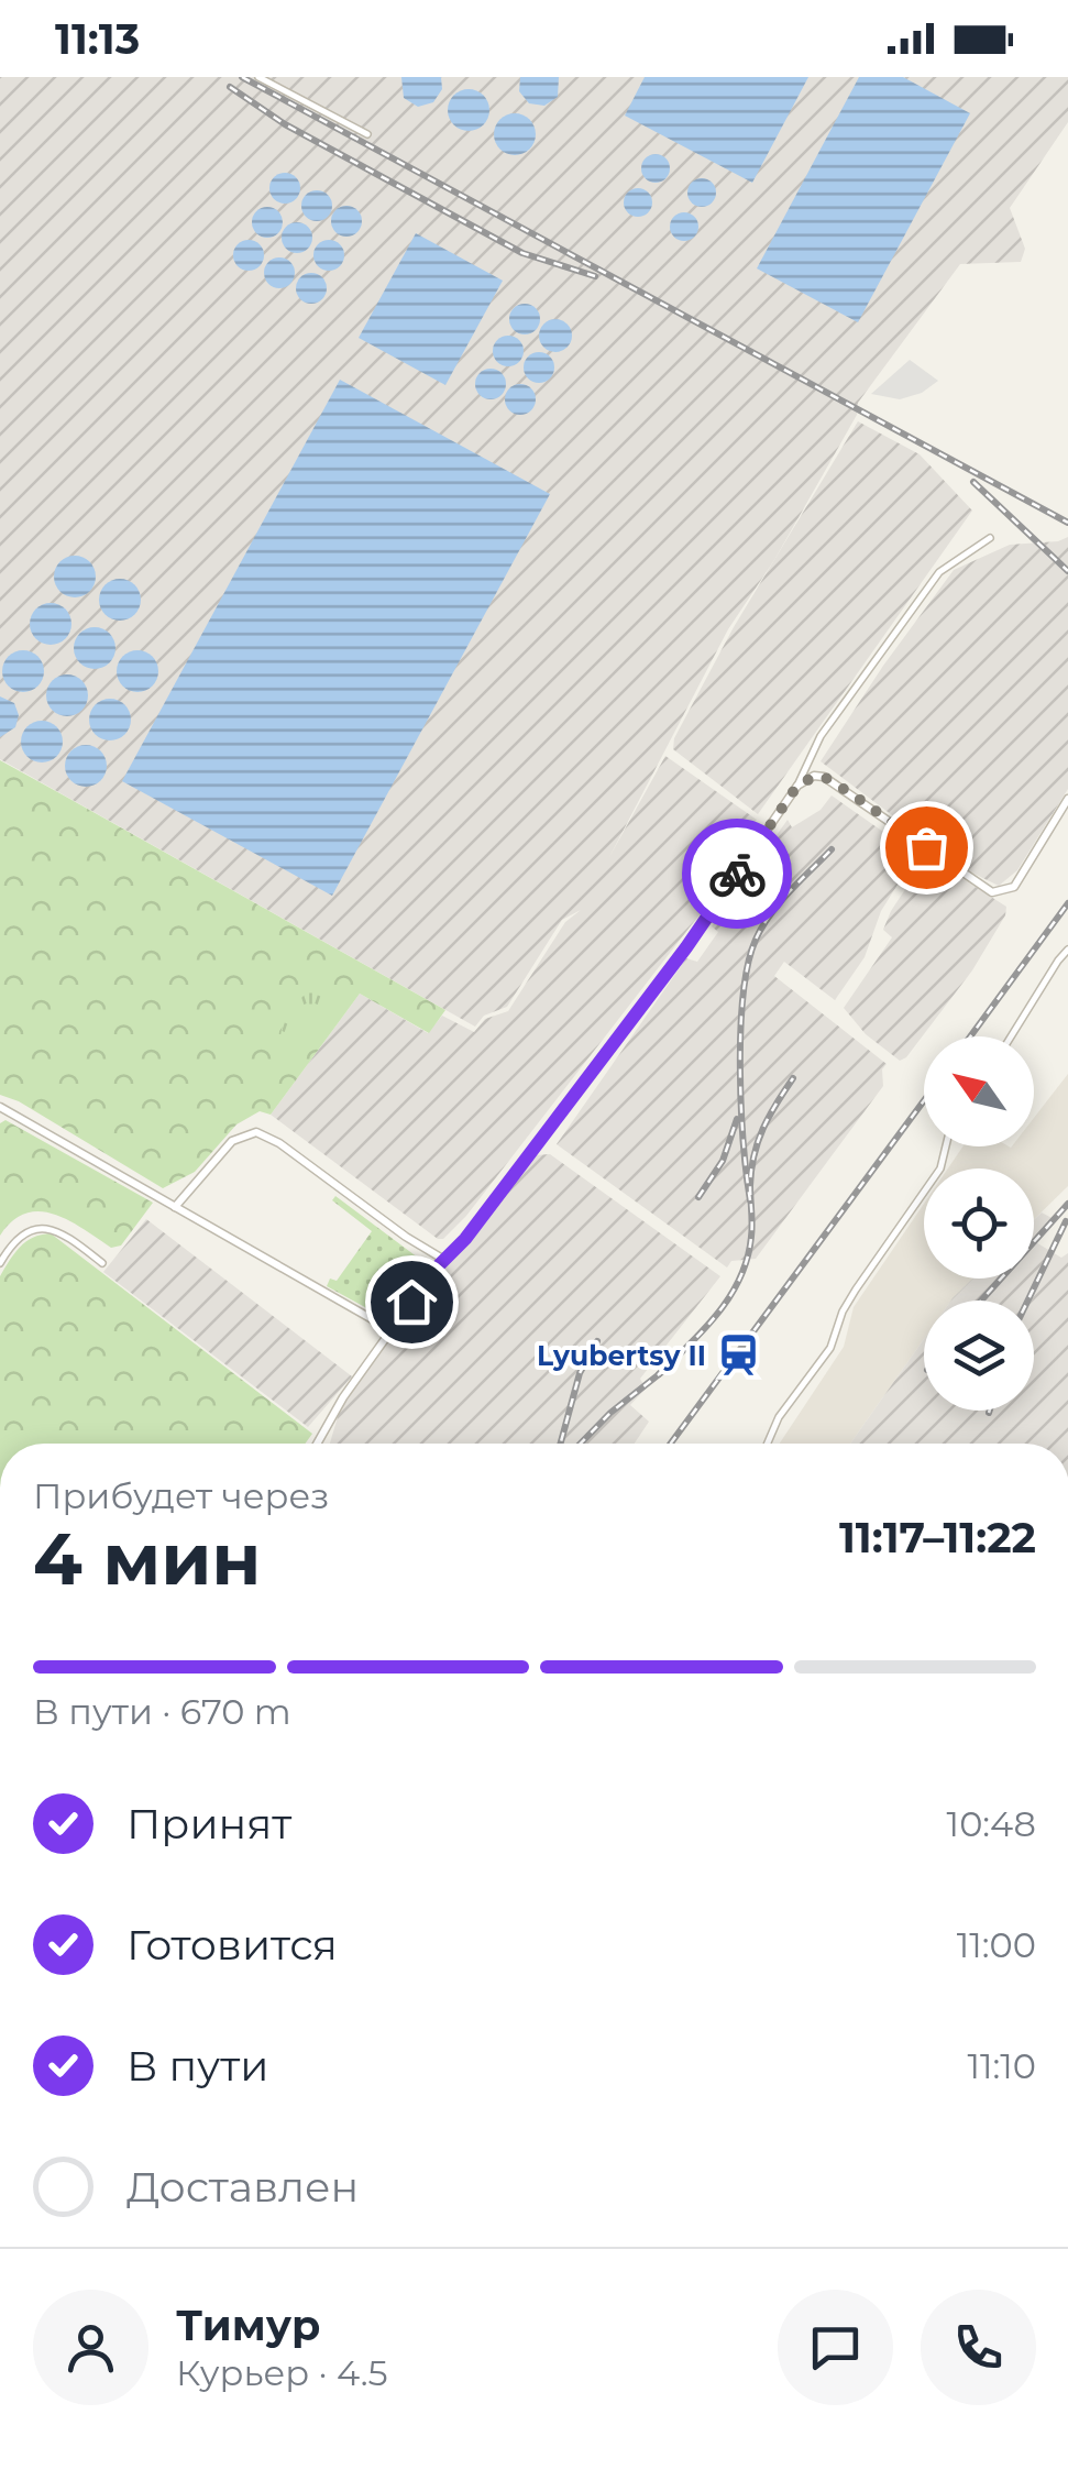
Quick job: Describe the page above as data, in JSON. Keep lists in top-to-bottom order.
{
  "places": {
    "station": ["Lyubertsy II"]
  },
  "north": "top left",
  "page": {
    "status": "11:13",
    "heading": ["4 мин", "Прибудет через", "11:17–11:22"],
    "panel": ["Тимур", "Курьер · 4.5"],
    "bar": "В пути · 670 m",
    "list": [
      ["Принят", "10:48"],
      ["Готовится", "11:00"],
      ["В пути", "11:10"],
      "Доставлен"
    ]
  }
}
